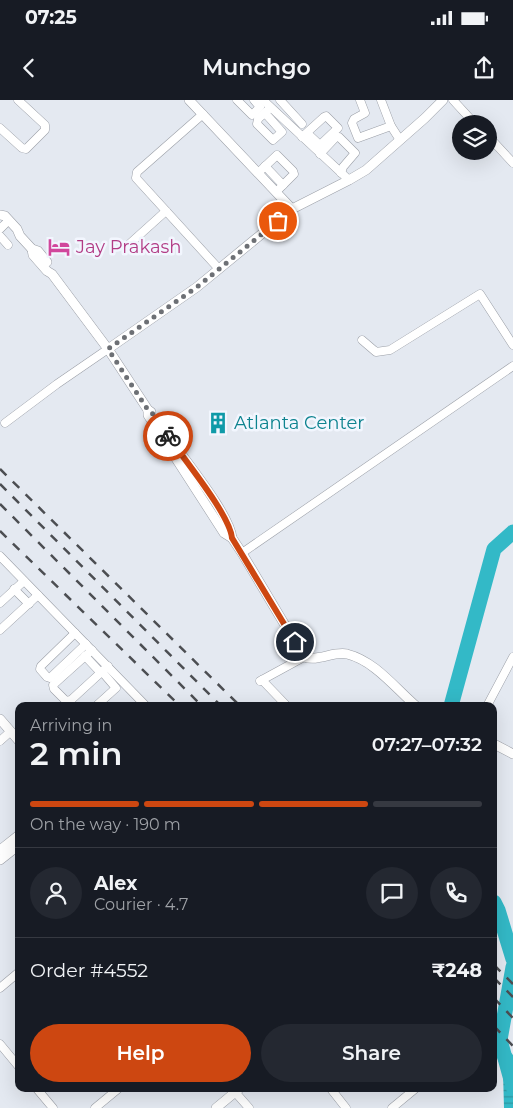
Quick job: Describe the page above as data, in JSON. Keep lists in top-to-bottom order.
{
  "places": {
    "hotel": ["Jay Prakash"],
    "building": ["Atlanta Center"]
  },
  "page": {
    "status": "07:25",
    "header": "Munchgo",
    "heading": ["2 min", "Arriving in", "07:27–07:32"],
    "panel": [
      "Alex",
      "Courier · 4.7",
      "Order #4552",
      "₹248"
    ],
    "bar": "On the way · 190 m",
    "buttons": ["Help", "Share"]
  }
}
